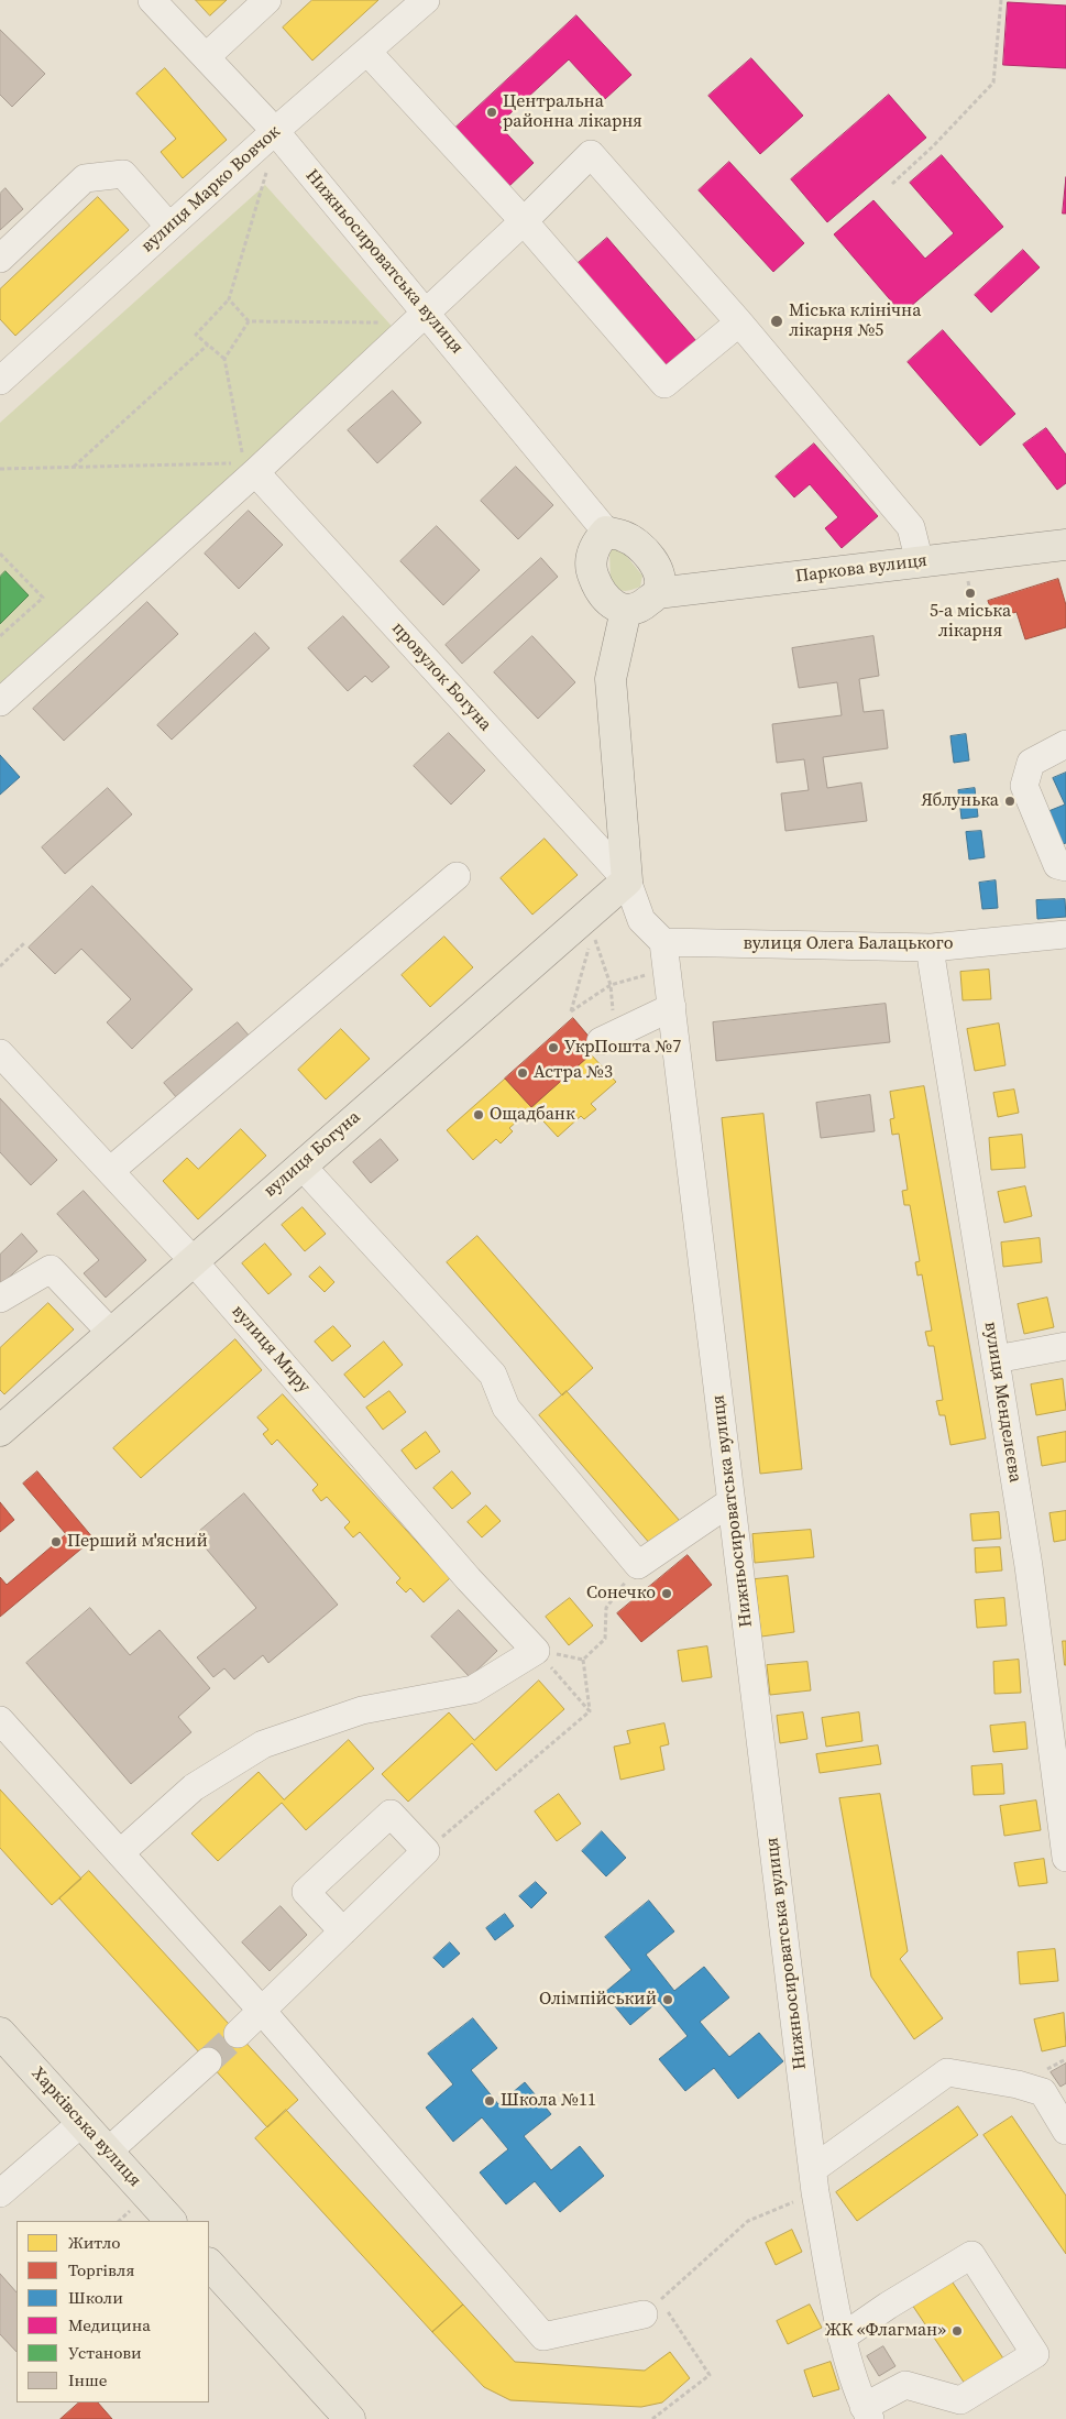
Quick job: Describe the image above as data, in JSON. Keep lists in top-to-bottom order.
{
  "streets": {
    "main road": ["Паркова вулиця", "вулиця Богуна", "Харківська вулиця"],
    "street": [
      "вулиця Марко Вовчок",
      "Нижньосироватська вулиця",
      "провулок Богуна",
      "вулиця Олега Балацького",
      "вулиця Миру",
      "вулиця Менделєєва"
    ]
  },
  "crossings": [
    ["вулиця Марко Вовчок", "Нижньосироватська вулиця"],
    ["Нижньосироватська вулиця", "Паркова вулиця"],
    ["Нижньосироватська вулиця", "вулиця Олега Балацького"],
    ["провулок Богуна", "вулиця Богуна"],
    ["вулиця Олега Балацького", "вулиця Менделєєва"],
    ["вулиця Богуна", "вулиця Миру"]
  ],
  "places": [
    "Центральна районна лікарня",
    "Міська клінічна лікарня №5",
    "5-а міська лікарня",
    "Яблунька",
    "УкрПошта №7",
    "Астра №3",
    "Ощадбанк",
    "Перший м'ясний",
    "Сонечко",
    "Олімпійський",
    "Школа №11",
    "ЖК «Флагман»"
  ],
  "legend": [
    "Житло",
    "Торгівля",
    "Школи",
    "Медицина",
    "Установи",
    "Інше"
  ]
}
